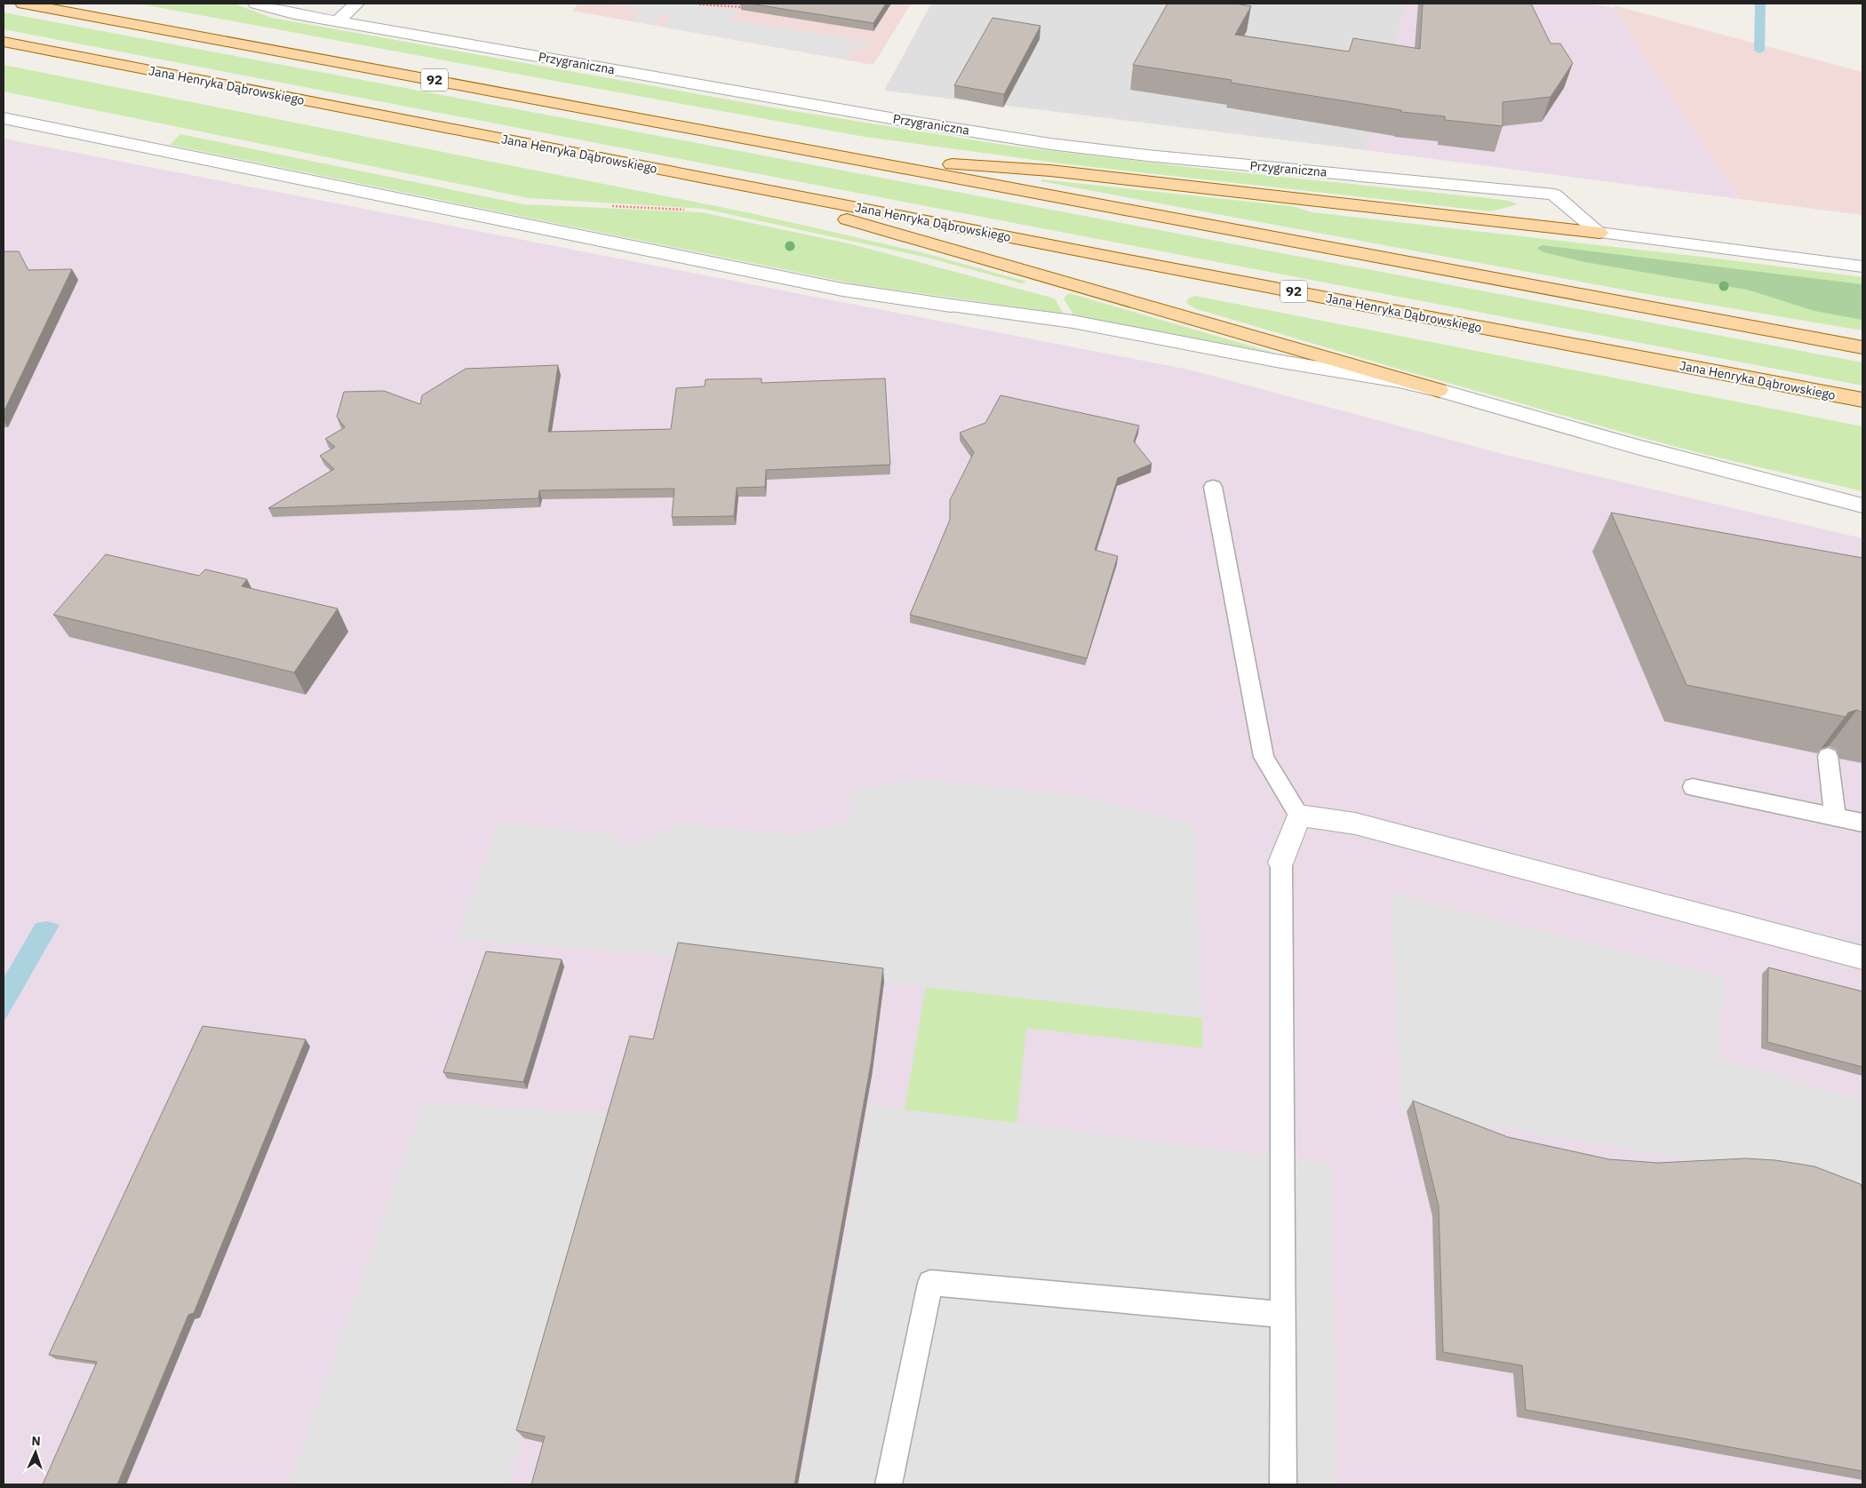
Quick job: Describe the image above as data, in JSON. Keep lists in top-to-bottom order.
{
  "streets": {
    "main road": ["92", "Jana Henryka Dąbrowskiego"],
    "street": ["Przygraniczna"]
  },
  "north": "top"
}
